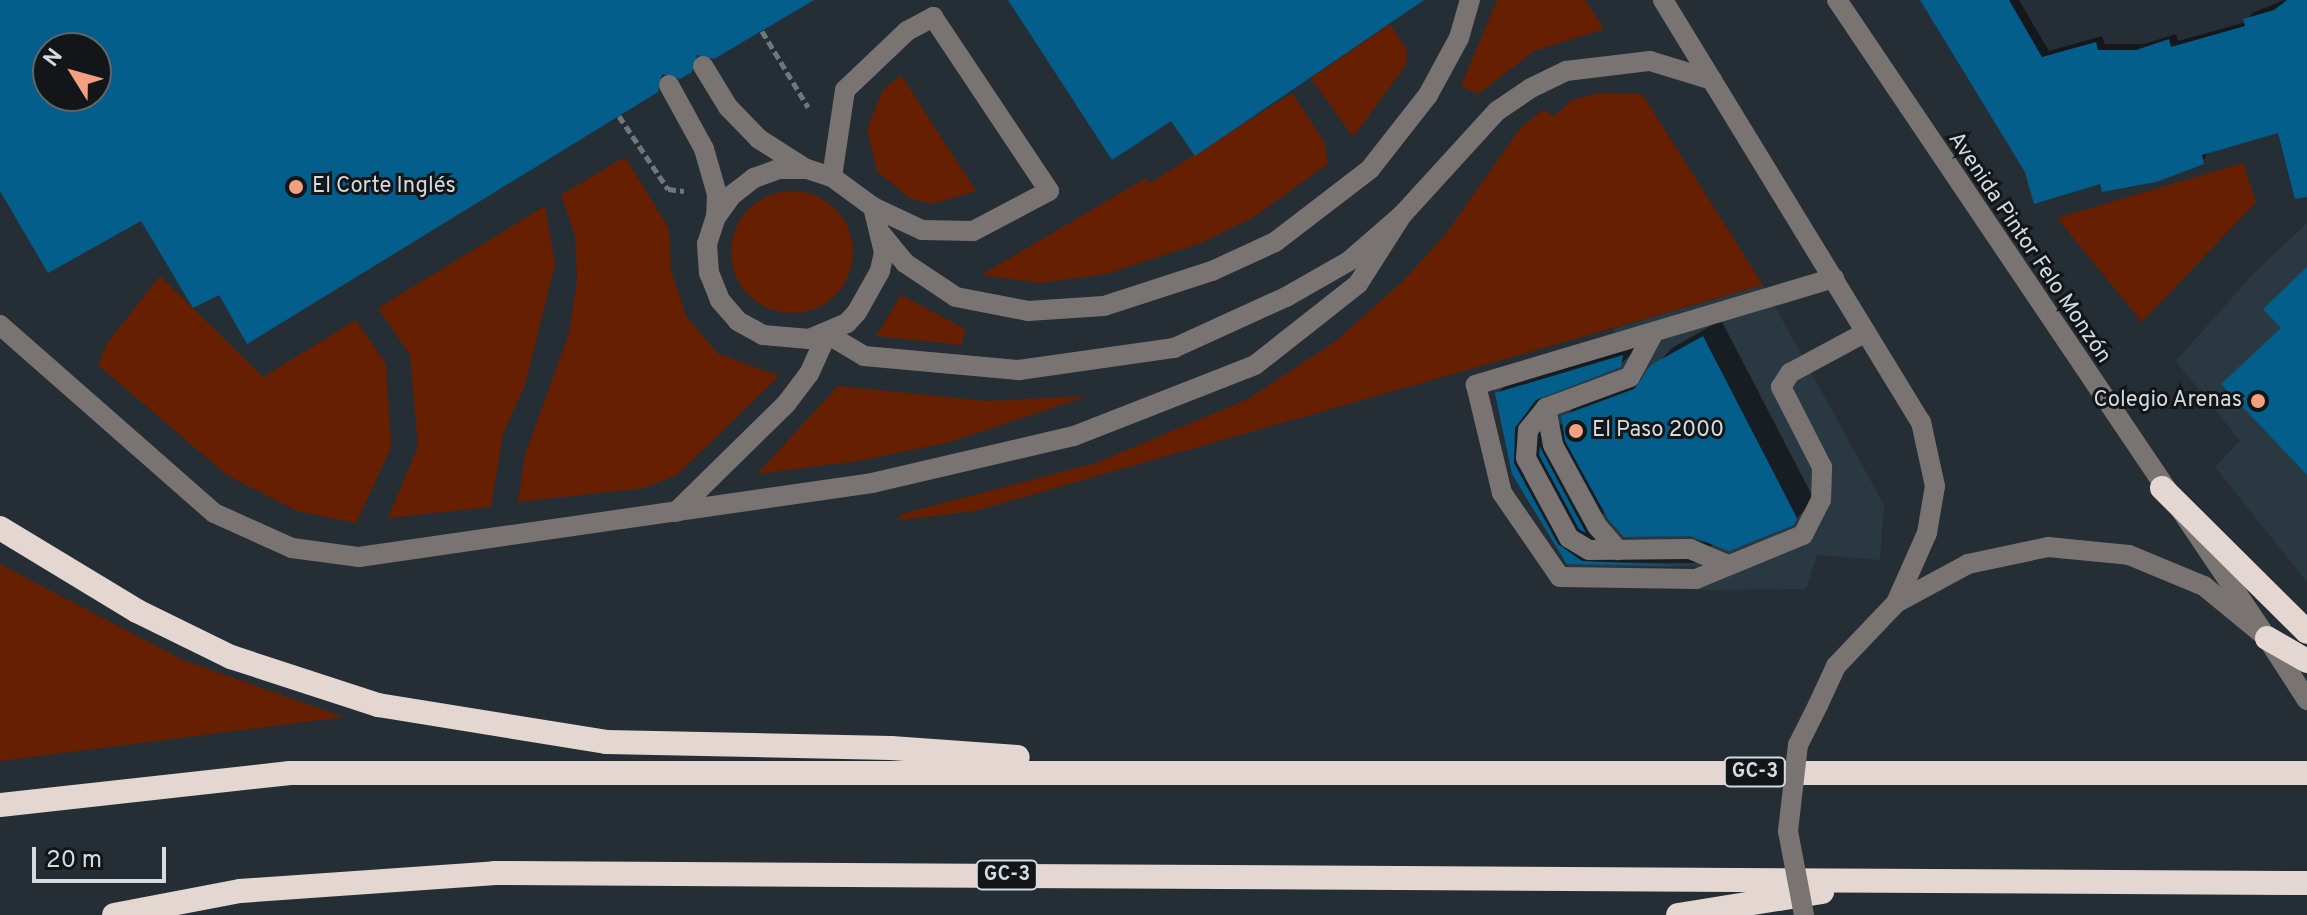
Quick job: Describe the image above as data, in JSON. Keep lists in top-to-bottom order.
{
  "streets": {
    "highway": ["GC-3"],
    "street": ["Avenida Pintor Felo Monzón"]
  },
  "places": ["El Corte Inglés", "Colegio Arenas", "El Paso 2000"],
  "scale_bar": "20 m",
  "north": "top left"
}
